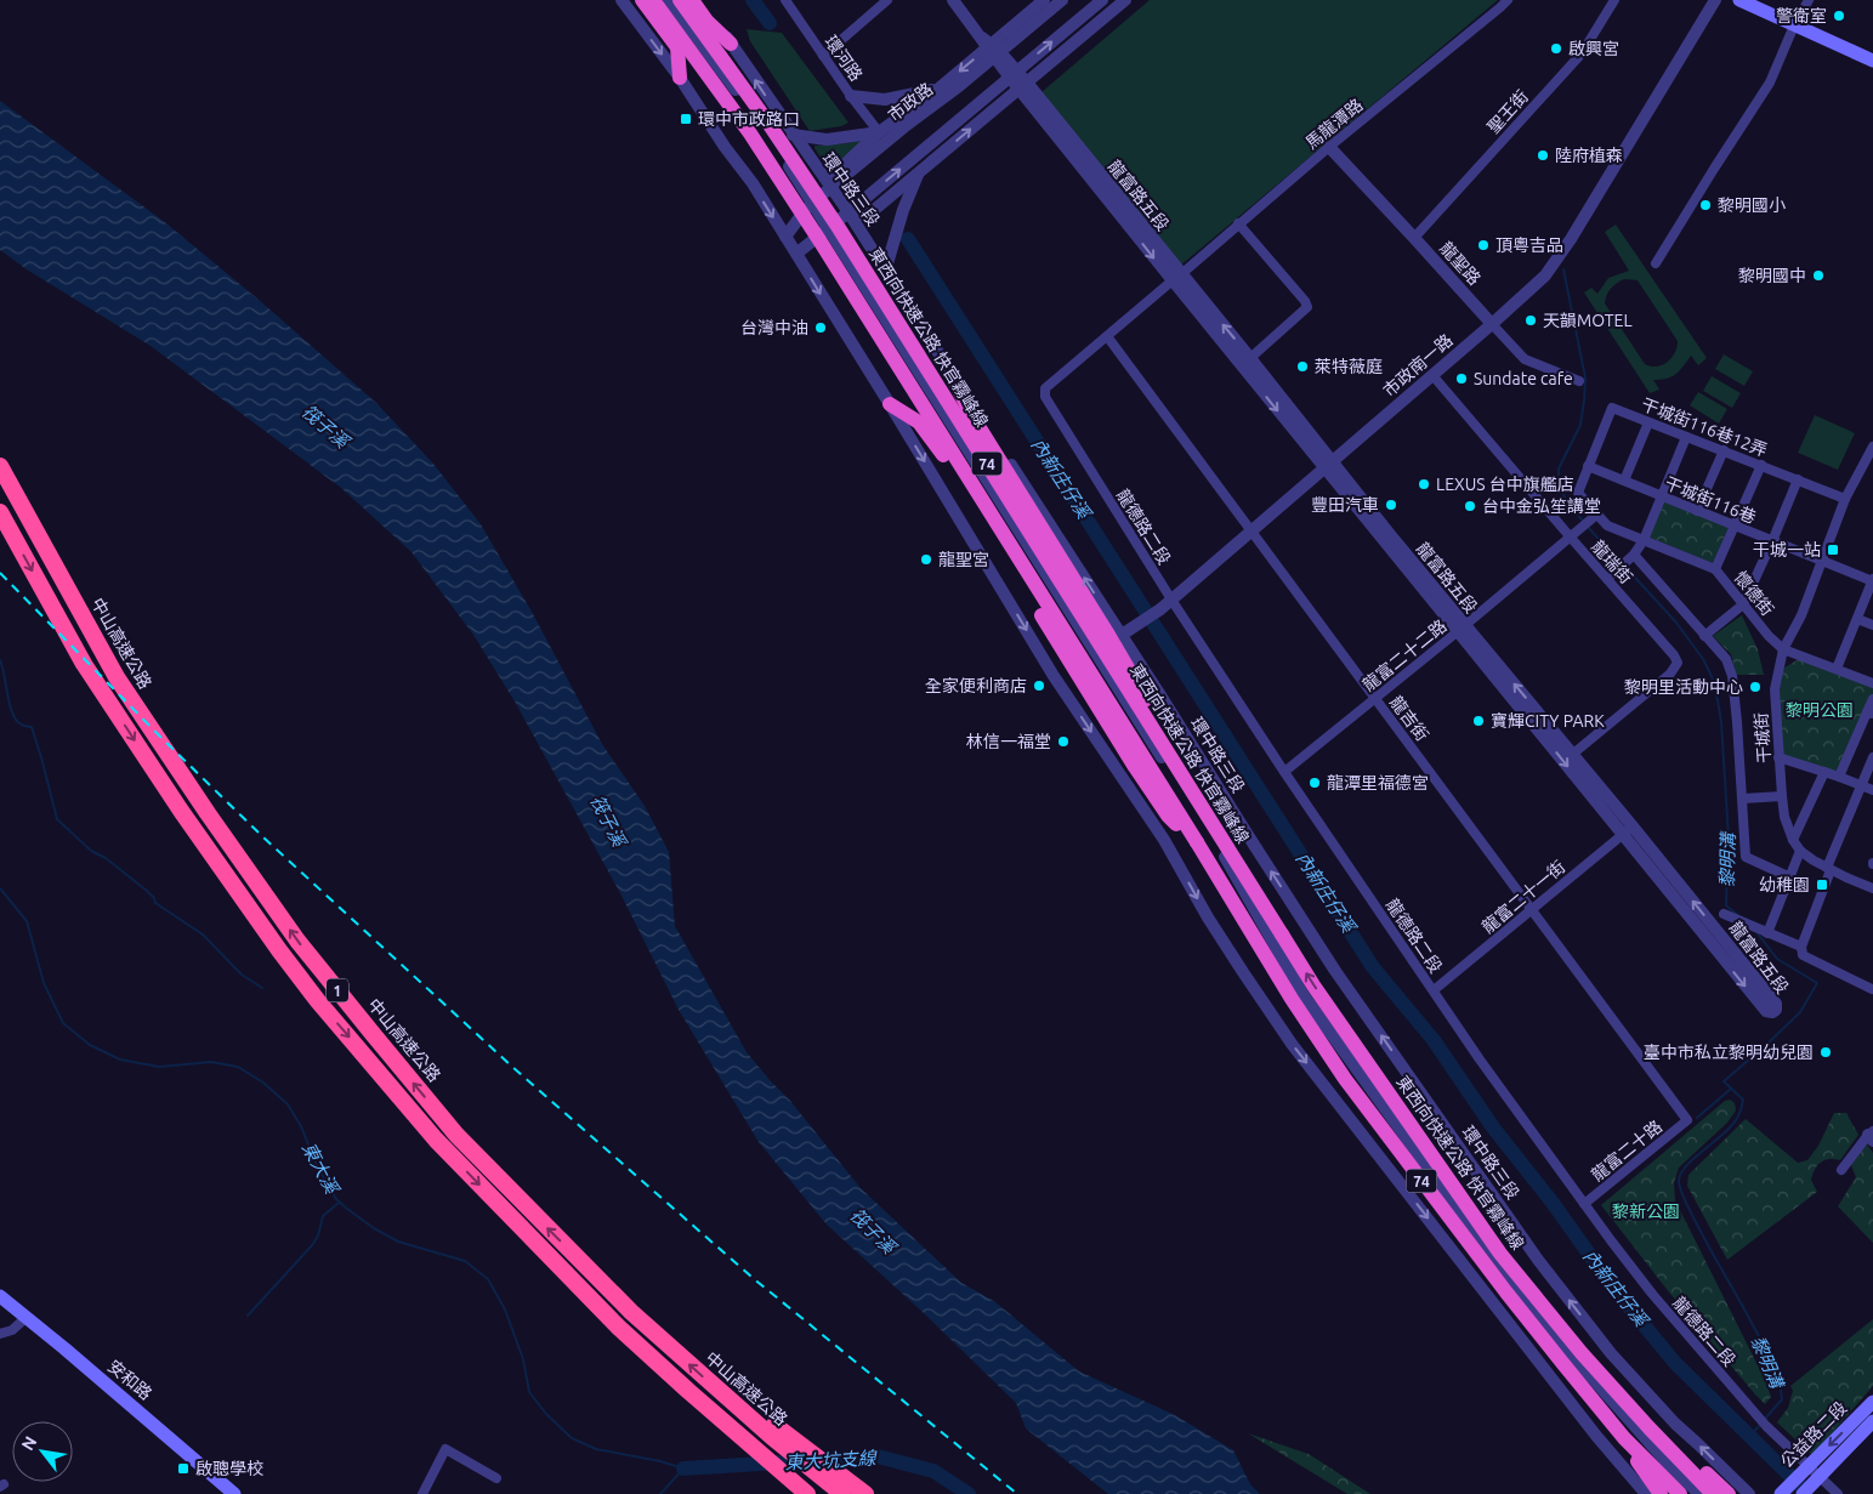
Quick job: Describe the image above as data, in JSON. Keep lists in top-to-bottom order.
{
  "streets": {
    "highway": [
      "東西向快速公路 快官霧峰線",
      "74",
      "中山高速公路",
      "1"
    ],
    "main road": ["安和路", "公益路二段"],
    "street": [
      "環河路",
      "市政路",
      "聖王街",
      "馬龍潭路",
      "環中路三段",
      "龍富路五段",
      "龍聖路",
      "市政南一路",
      "干城街116巷12弄",
      "干城街116巷",
      "龍德路二段",
      "龍瑞街",
      "懷德街",
      "龍富二十二路",
      "龍吉街",
      "干城街",
      "龍富二十一街",
      "龍富二十路"
    ]
  },
  "crossings": [
    ["環河路", "市政路"],
    ["市政路", "環中路三段"],
    ["市政路", "龍富路五段"],
    ["聖王街", "龍聖路"],
    ["馬龍潭路", "龍富路五段"],
    ["馬龍潭路", "龍聖路"],
    ["馬龍潭路", "龍德路二段"],
    ["馬龍潭路", "龍吉街"],
    ["環中路三段", "市政南一路"],
    ["龍富路五段", "市政南一路"],
    ["龍富路五段", "龍瑞街"],
    ["龍富路五段", "龍富二十二路"],
    ["龍富路五段", "龍富二十一街"],
    ["龍聖路", "市政南一路"],
    ["市政南一路", "龍德路二段"],
    ["市政南一路", "龍瑞街"],
    ["市政南一路", "龍吉街"],
    ["干城街116巷12弄", "干城街116巷"],
    ["干城街116巷12弄", "懷德街"],
    ["干城街116巷12弄", "干城街"],
    ["干城街116巷", "懷德街"],
    ["干城街116巷", "干城街"],
    ["龍德路二段", "龍富二十二路"],
    ["龍德路二段", "龍富二十一街"],
    ["龍德路二段", "龍富二十路"],
    ["龍德路二段", "公益路二段"],
    ["龍瑞街", "龍富二十二路"],
    ["懷德街", "干城街"],
    ["龍富二十二路", "龍吉街"],
    ["龍吉街", "龍富二十一街"],
    ["龍吉街", "龍富二十路"]
  ],
  "water": [
    "筏子溪",
    "內新庄仔溪",
    "黎明溝",
    "東大溪",
    "東大坑支線"
  ],
  "parks": ["黎明公園", "黎新公園"],
  "places": {
    "other": [
      "警衛室",
      "啟興宮",
      "陸府植森",
      "黎明國小",
      "頂粵吉品",
      "黎明國中",
      "天韻MOTEL",
      "台灣中油",
      "萊特薇庭",
      "Sundate cafe",
      "LEXUS 台中旗艦店",
      "豐田汽車",
      "台中金弘笙講堂",
      "龍聖宮",
      "全家便利商店",
      "黎明里活動中心",
      "寶輝CITY PARK",
      "林信一福堂",
      "龍潭里福德宮",
      "臺中市私立黎明幼兒園"
    ],
    "transit": [
      "環中市政路口",
      "干城一站",
      "幼稚園",
      "啟聰學校"
    ]
  },
  "north": "top left"
}
